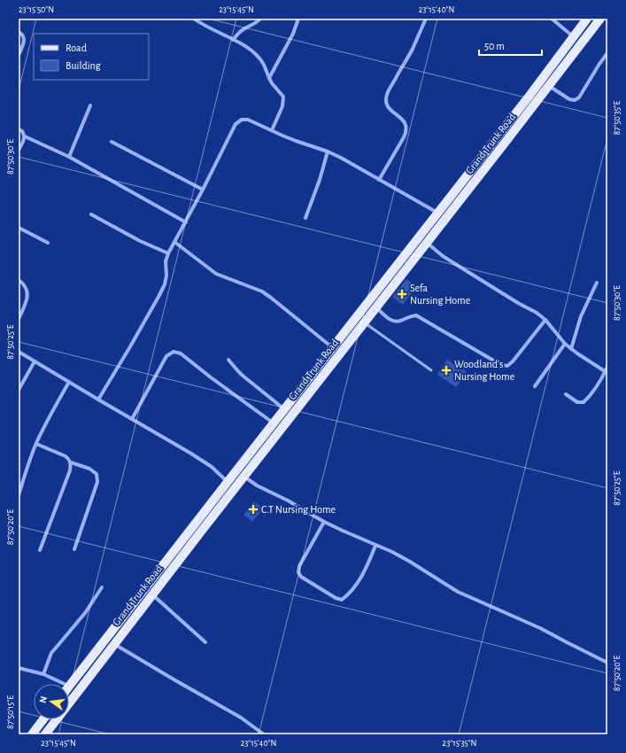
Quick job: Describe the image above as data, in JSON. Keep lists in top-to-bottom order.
{
  "streets": {
    "main road": ["Grand Trunk Road"]
  },
  "places": {
    "health": ["Sefa Nursing Home", "Woodland's Nursing Home", "C.T Nursing Home"]
  },
  "legend": ["Road", "Building"],
  "scale_bar": "50 m",
  "north": "left",
  "coordinates": [
    "23°15'50\"N",
    "23°15'45\"N",
    "23°15'40\"N",
    "87°50'35\"E",
    "87°50'30\"E",
    "87°50'25\"E",
    "87°50'20\"E",
    "87°50'15\"E",
    "23°15'35\"N"
  ]
}
